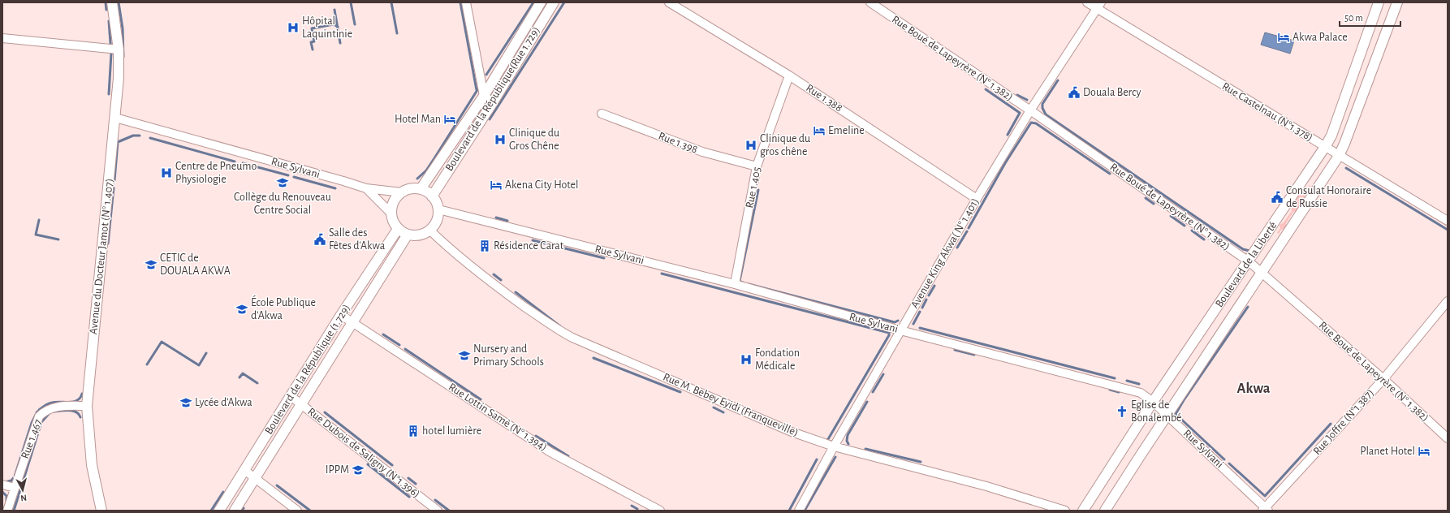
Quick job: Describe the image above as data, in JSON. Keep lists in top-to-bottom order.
{
  "streets": {
    "main road": [
      "Boulevard de la République(Rue 1.729)",
      "Avenue du Docteur Jamot (N° 1.407)",
      "Boulevard de la Liberté",
      "Boulevard de la République (1.729)"
    ],
    "street": [
      "Rue Boué de Lapeyrère (N° 1.382)",
      "Rue 1.388",
      "Rue Castelnau (N°1.378)",
      "Rue 1.398",
      "Rue Sylvani",
      "Rue 1.405",
      "Avenue King Akwa( N° 1.401)",
      "Rue M. Bebey Eyidi (Franqueville)",
      "Rue Lottin Samè (N° 1.394)",
      "Rue Joffre (N°1.387)",
      "Rue 1.467",
      "Rue Dubois de Saligny (N°1.396)"
    ]
  },
  "crossings": [
    ["Rue Boué de Lapeyrère (N° 1.382)", "Avenue King Akwa( N° 1.401)"],
    ["Rue Boué de Lapeyrère (N° 1.382)", "Boulevard de la Liberté"],
    ["Rue Boué de Lapeyrère (N° 1.382)", "Rue Joffre (N°1.387)"],
    ["Rue 1.388", "Rue 1.405"],
    ["Rue 1.388", "Avenue King Akwa( N° 1.401)"],
    ["Boulevard de la République(Rue 1.729)", "Rue Sylvani"],
    ["Boulevard de la République(Rue 1.729)", "Boulevard de la République (1.729)"],
    ["Boulevard de la République(Rue 1.729)", "Rue M. Bebey Eyidi (Franqueville)"],
    ["Rue Castelnau (N°1.378)", "Avenue King Akwa( N° 1.401)"],
    ["Rue Castelnau (N°1.378)", "Boulevard de la Liberté"],
    ["Rue 1.398", "Rue 1.405"],
    ["Rue Sylvani", "Rue 1.405"],
    ["Rue Sylvani", "Avenue King Akwa( N° 1.401)"],
    ["Rue Sylvani", "Avenue du Docteur Jamot (N° 1.407)"],
    ["Rue Sylvani", "Boulevard de la Liberté"],
    ["Rue Sylvani", "Boulevard de la République (1.729)"],
    ["Rue Sylvani", "Rue M. Bebey Eyidi (Franqueville)"],
    ["Rue Sylvani", "Rue Joffre (N°1.387)"],
    ["Avenue King Akwa( N° 1.401)", "Rue M. Bebey Eyidi (Franqueville)"],
    ["Avenue du Docteur Jamot (N° 1.407)", "Rue 1.467"],
    ["Boulevard de la République (1.729)", "Rue M. Bebey Eyidi (Franqueville)"],
    ["Boulevard de la République (1.729)", "Rue Lottin Samè (N° 1.394)"],
    ["Boulevard de la République (1.729)", "Rue Dubois de Saligny (N°1.396)"]
  ],
  "districts": ["Akwa"],
  "places": {
    "hospital": [
      "Hôpital Laquintinie",
      "Clinique du Gros Chêne",
      "Clinique du gros chêne",
      "Centre de Pneumo Physiologie",
      "Fondation Médicale"
    ],
    "hotel": [
      "Akwa Palace",
      "Hotel Man",
      "Emeline",
      "Akena City Hotel",
      "Planet Hotel"
    ],
    "public building": ["Douala Bercy", "Consulat Honoraire de Russie", "Salle des Fêtes d'Akwa"],
    "school or university": [
      "Collège du Renouveau Centre Social",
      "CETIC de DOUALA AKWA",
      "École Publique d'Akwa",
      "Nursery and Primary Schools",
      "Lycée d'Akwa",
      "IPPM"
    ],
    "building": ["Résidence Carat", "hotel lumière"],
    "church": ["Eglise de Bonalembé"]
  },
  "scale_bar": "50 m",
  "north": "bottom"
}
